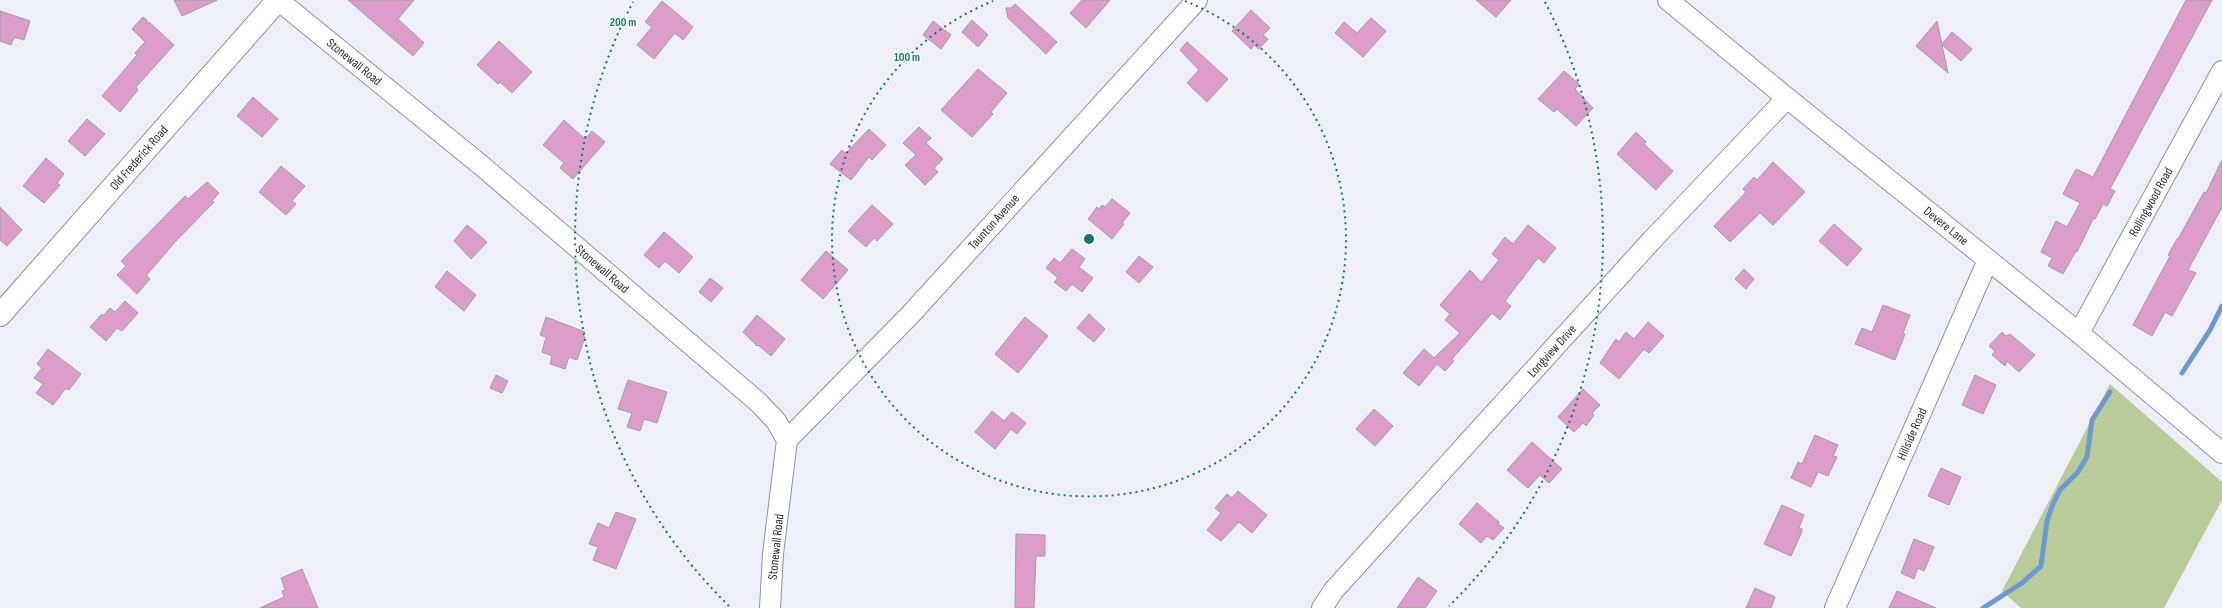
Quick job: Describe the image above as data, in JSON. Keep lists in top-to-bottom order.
{
  "streets": {
    "street": [
      "Stonewall Road",
      "Old Frederick Road",
      "Rollingwood Road",
      "Taunton Avenue",
      "Devere Lane",
      "Longview Drive",
      "Hillside Road"
    ]
  },
  "crossings": [
    ["Stonewall Road", "Old Frederick Road"],
    ["Stonewall Road", "Taunton Avenue"],
    ["Rollingwood Road", "Devere Lane"],
    ["Devere Lane", "Longview Drive"],
    ["Devere Lane", "Hillside Road"]
  ],
  "rings": ["200 m", "100 m"]
}
